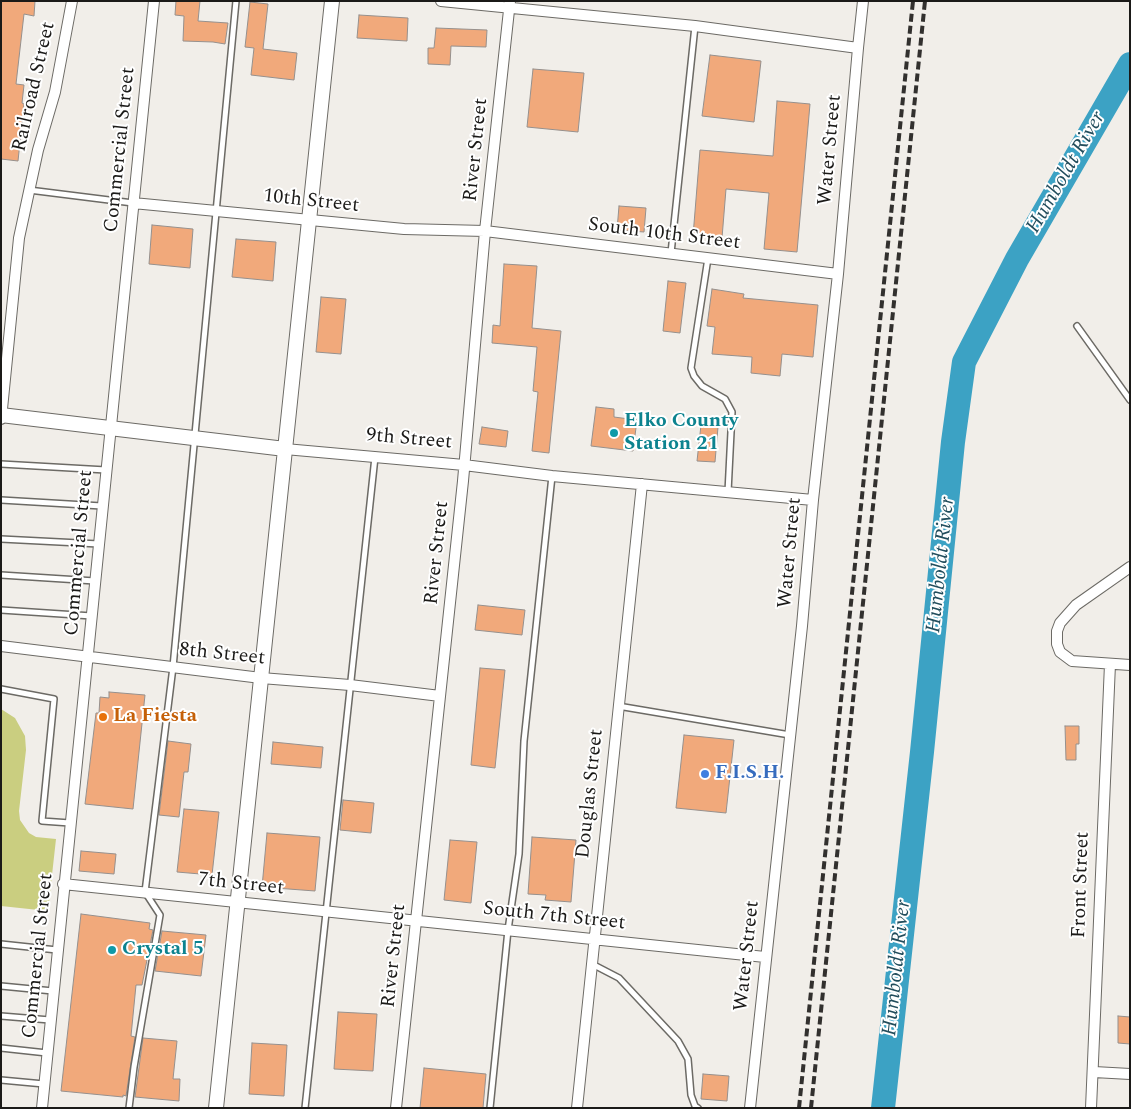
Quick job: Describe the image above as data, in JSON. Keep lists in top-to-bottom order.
{
  "streets": {
    "street": [
      "Railroad Street",
      "Commercial Street",
      "River Street",
      "Water Street",
      "10th Street",
      "South 10th Street",
      "9th Street",
      "8th Street",
      "Douglas Street",
      "7th Street",
      "Front Street",
      "South 7th Street"
    ]
  },
  "crossings": [
    ["Railroad Street", "9th Street"],
    ["Commercial Street", "10th Street"],
    ["Commercial Street", "9th Street"],
    ["Commercial Street", "8th Street"],
    ["Commercial Street", "7th Street"],
    ["River Street", "10th Street"],
    ["River Street", "South 10th Street"],
    ["River Street", "9th Street"],
    ["River Street", "8th Street"],
    ["River Street", "7th Street"],
    ["River Street", "South 7th Street"],
    ["Water Street", "South 10th Street"],
    ["Water Street", "9th Street"],
    ["Water Street", "South 7th Street"],
    ["10th Street", "South 10th Street"],
    ["9th Street", "Douglas Street"],
    ["Douglas Street", "South 7th Street"],
    ["7th Street", "South 7th Street"]
  ],
  "water": ["Humboldt River"],
  "places": [
    "Elko County Station 21",
    "La Fiesta",
    "F.I.S.H.",
    "Crystal 5"
  ]
}
